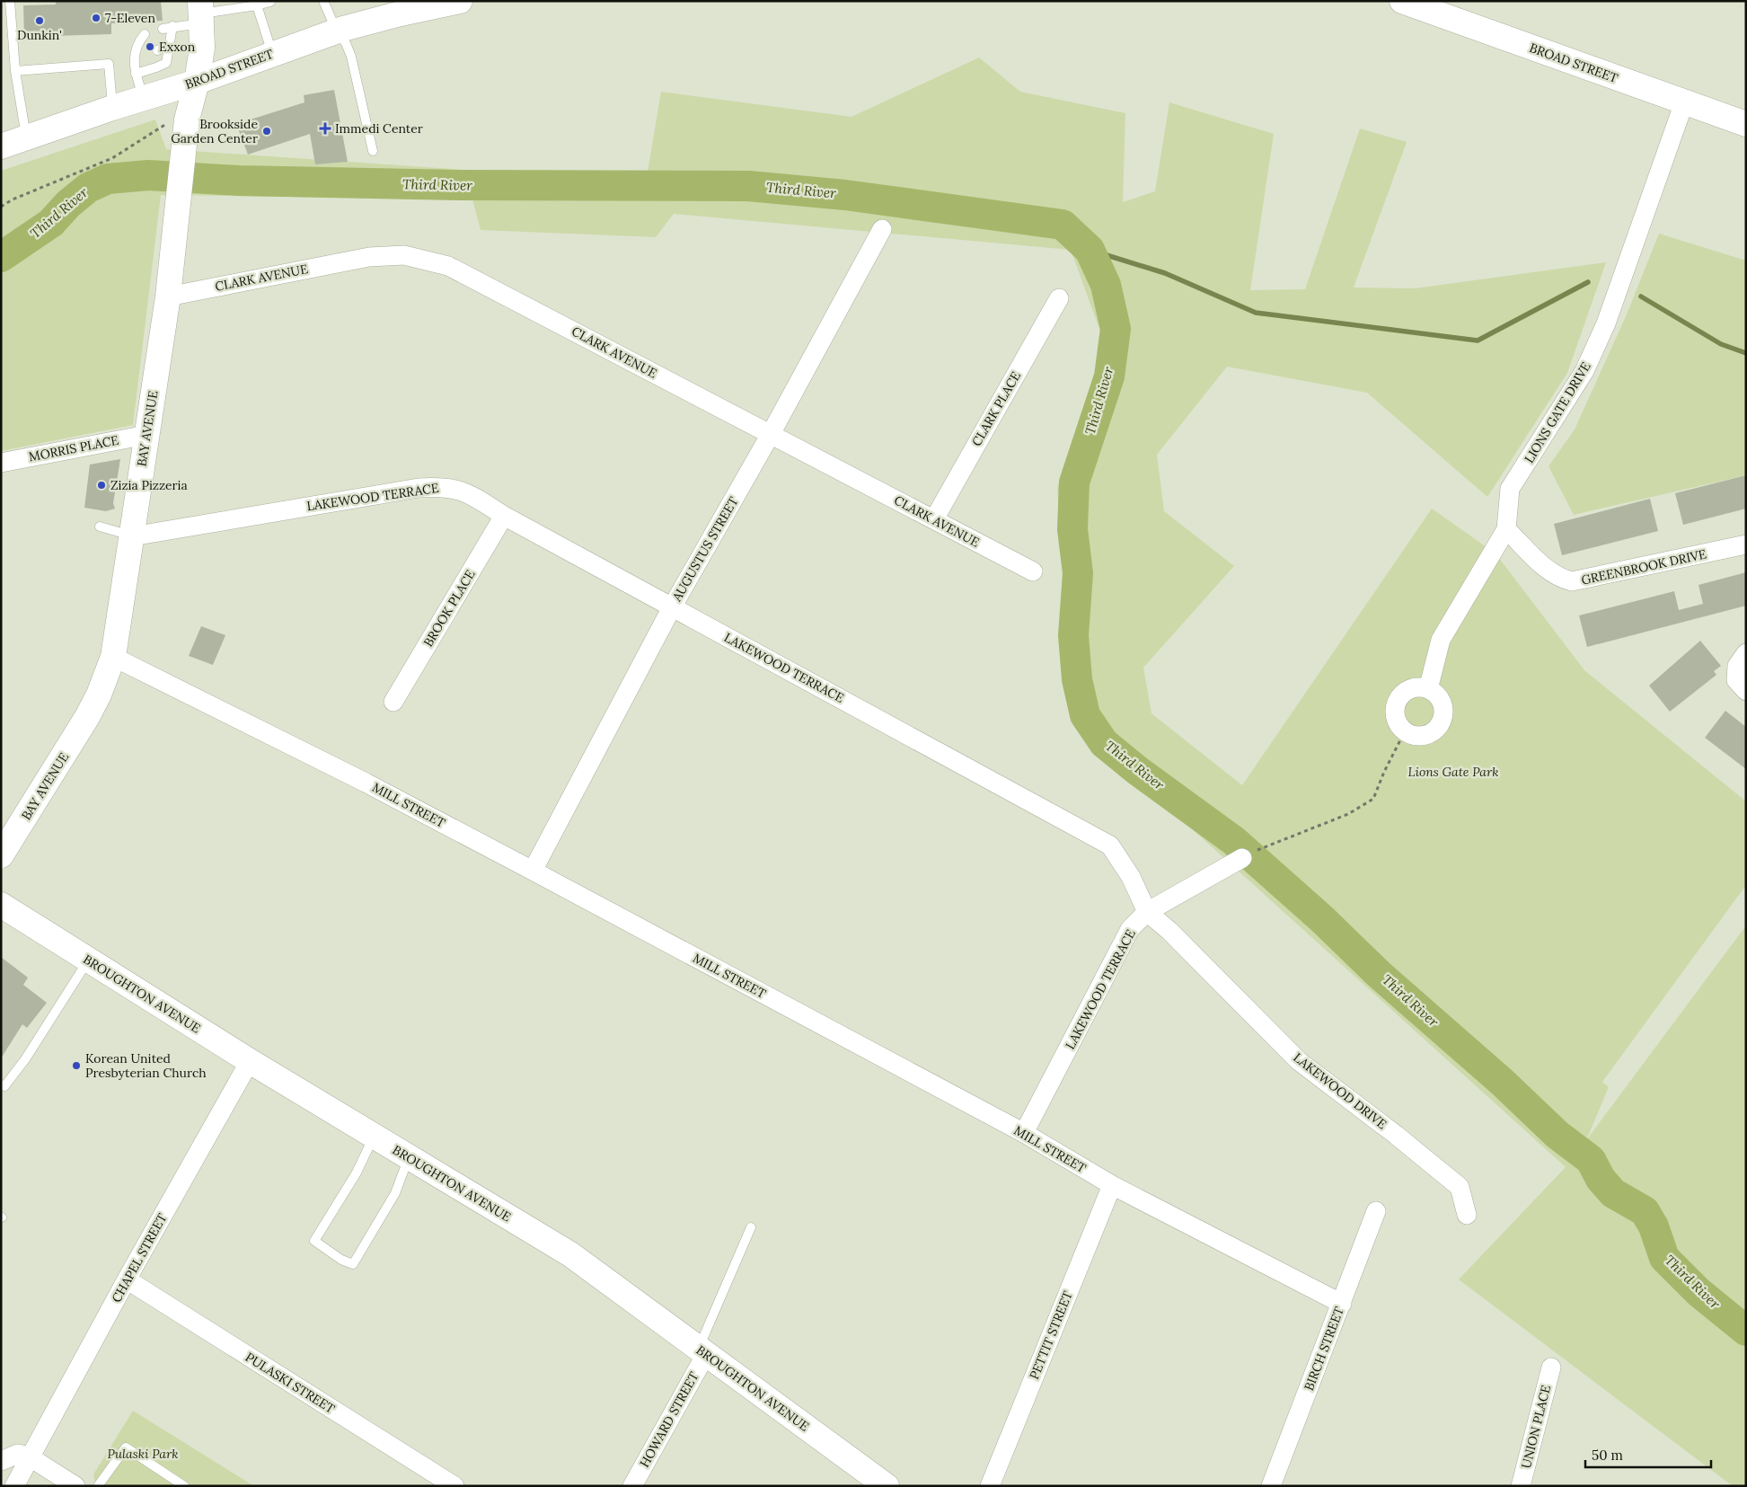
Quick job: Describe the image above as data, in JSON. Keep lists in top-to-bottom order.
{
  "streets": {
    "street": [
      "BROAD STREET",
      "CLARK AVENUE",
      "CLARK PLACE",
      "LIONS GATE DRIVE",
      "BAY AVENUE",
      "MORRIS PLACE",
      "LAKEWOOD TERRACE",
      "AUGUSTUS STREET",
      "GREENBROOK DRIVE",
      "BROOK PLACE",
      "MILL STREET",
      "BROUGHTON AVENUE",
      "LAKEWOOD DRIVE",
      "CHAPEL STREET",
      "PETTIT STREET",
      "BIRCH STREET",
      "PULASKI STREET",
      "HOWARD STREET",
      "UNION PLACE"
    ]
  },
  "crossings": [
    ["BROAD STREET", "LIONS GATE DRIVE"],
    ["BROAD STREET", "BAY AVENUE"],
    ["CLARK AVENUE", "CLARK PLACE"],
    ["CLARK AVENUE", "BAY AVENUE"],
    ["CLARK AVENUE", "AUGUSTUS STREET"],
    ["LIONS GATE DRIVE", "GREENBROOK DRIVE"],
    ["BAY AVENUE", "MORRIS PLACE"],
    ["BAY AVENUE", "LAKEWOOD TERRACE"],
    ["BAY AVENUE", "MILL STREET"],
    ["LAKEWOOD TERRACE", "AUGUSTUS STREET"],
    ["LAKEWOOD TERRACE", "BROOK PLACE"],
    ["LAKEWOOD TERRACE", "MILL STREET"],
    ["LAKEWOOD TERRACE", "LAKEWOOD DRIVE"],
    ["AUGUSTUS STREET", "MILL STREET"],
    ["MILL STREET", "PETTIT STREET"],
    ["MILL STREET", "BIRCH STREET"],
    ["BROUGHTON AVENUE", "CHAPEL STREET"],
    ["BROUGHTON AVENUE", "HOWARD STREET"],
    ["CHAPEL STREET", "PULASKI STREET"]
  ],
  "water": ["Third River"],
  "parks": ["Lions Gate Park", "Pulaski Park"],
  "places": {
    "other": [
      "7-Eleven",
      "Dunkin'",
      "Exxon",
      "Brookside Garden Center",
      "Zizia Pizzeria",
      "Korean United Presbyterian Church"
    ],
    "health": ["Immedi Center"]
  },
  "scale_bar": "50 m"
}
